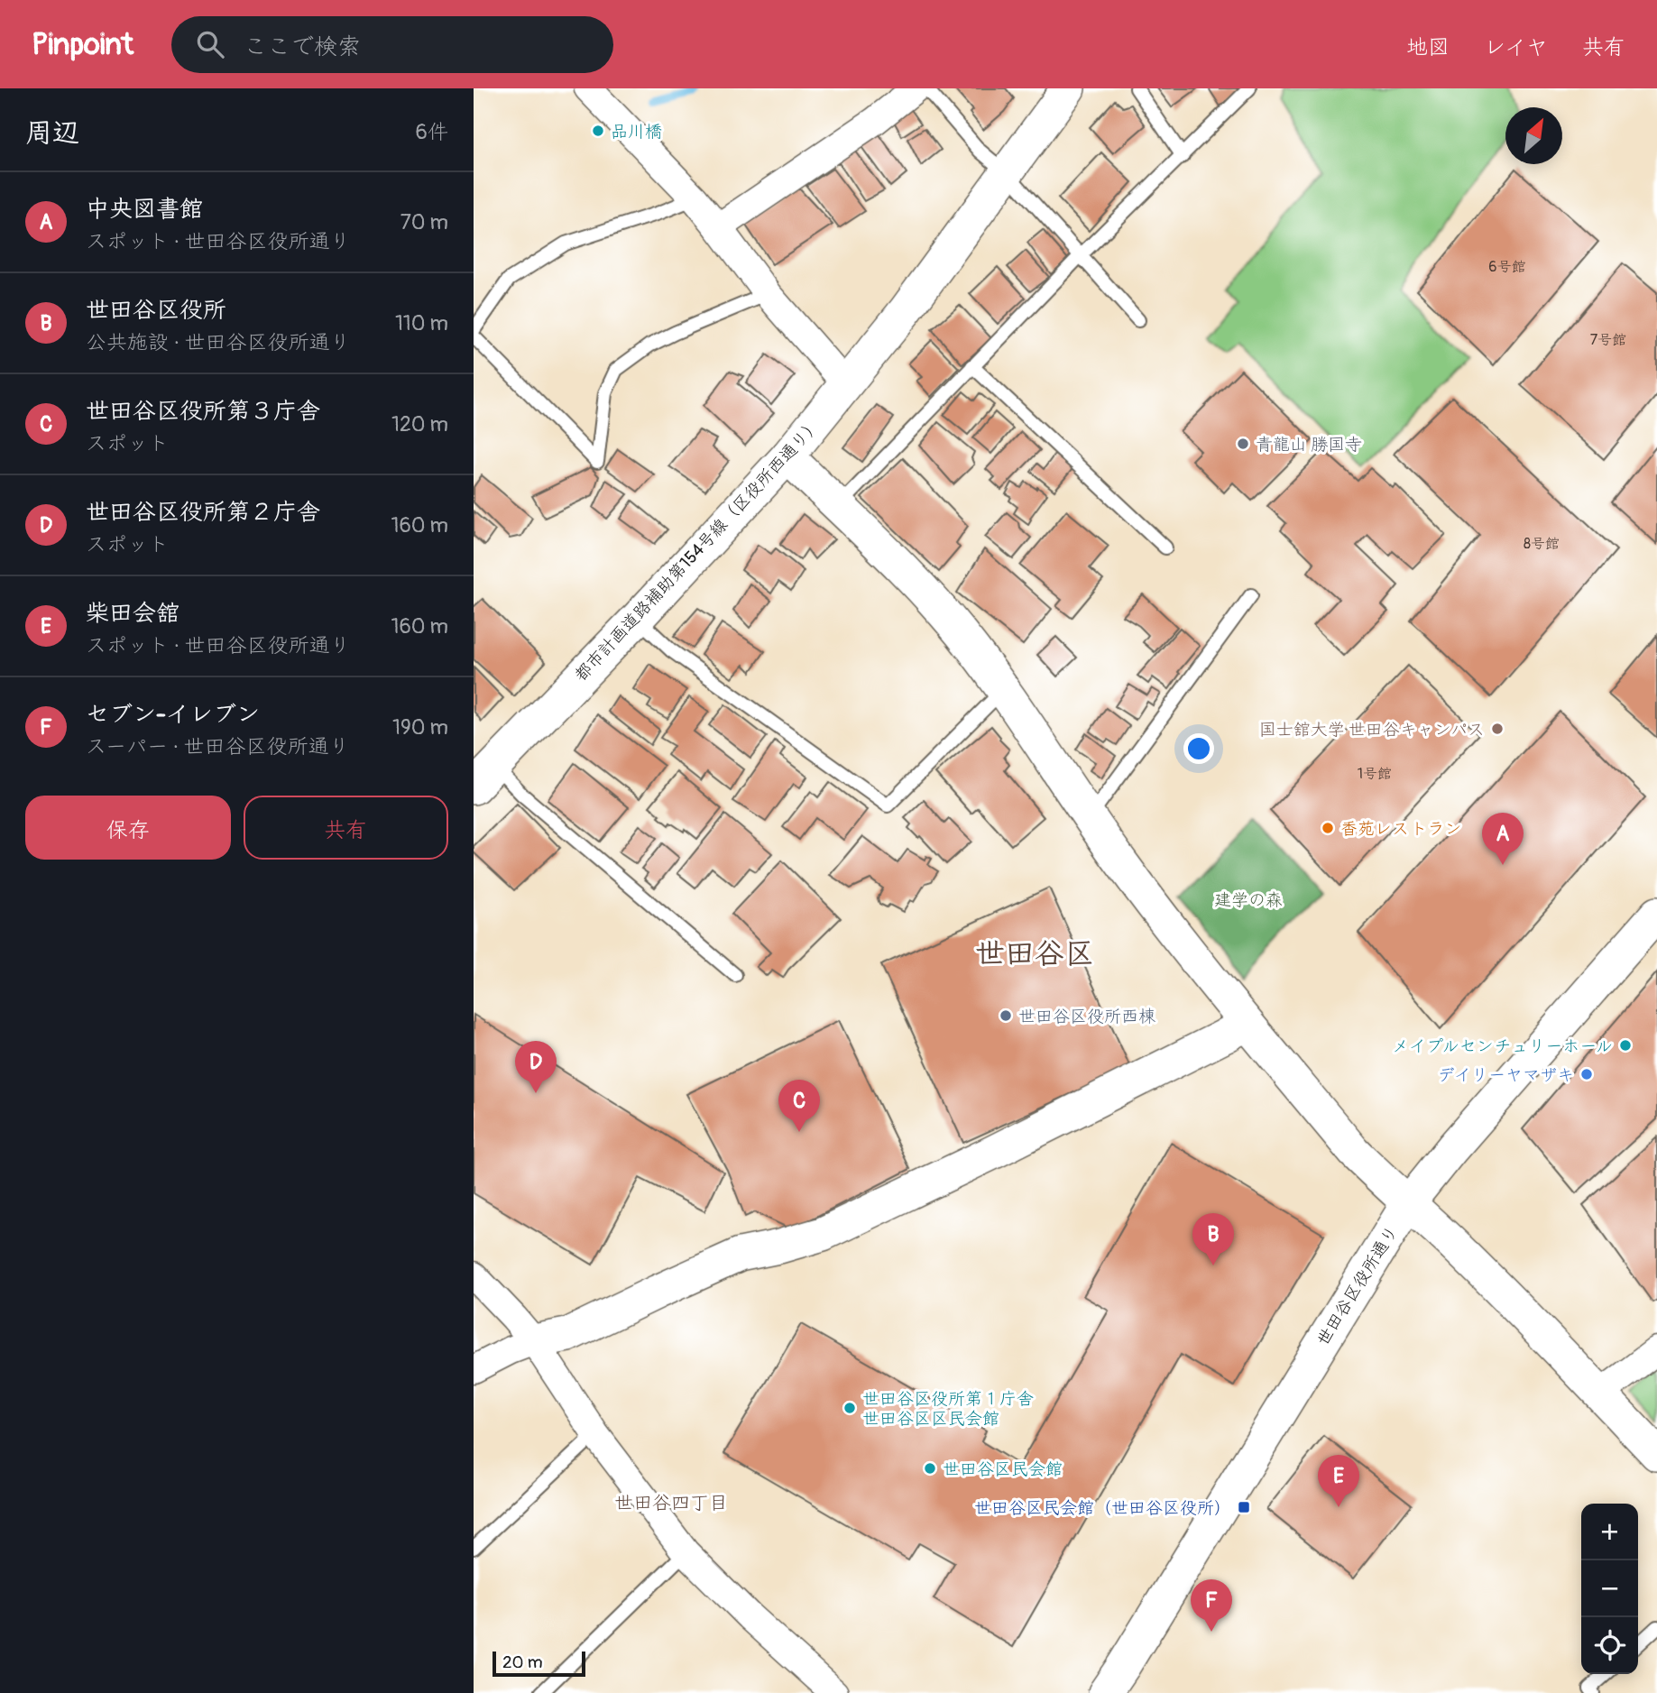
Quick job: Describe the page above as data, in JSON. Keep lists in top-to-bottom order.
{
  "streets": {
    "street": ["都市計画道路補助第154号線（区役所西通り）", "世田谷区役所通り"]
  },
  "districts": ["世田谷区", "世田谷四丁目"],
  "parks": ["建学の森"],
  "places": {
    "other": [
      "品川橋",
      "青龍山 勝国寺",
      "国士舘大学 世田谷キャンパス",
      "香苑レストラン",
      "世田谷区役所西棟",
      "メイプルセンチュリーホール",
      "デイリーヤマザキ",
      "世田谷区役所第１庁舎 世田谷区区民会館",
      "世田谷区民会館"
    ],
    "transit": ["世田谷区民会館（世田谷区役所）"]
  },
  "house_numbers": [
    "6号館",
    "7号館",
    "8号館",
    "1号館"
  ],
  "scale_bar": "20 m",
  "north": "top right",
  "page": {
    "header": "Pinpoint",
    "search": "ここで検索",
    "nav": ["地図", "レイヤ", "共有"],
    "heading": ["周辺", "6件"],
    "list": [
      {
        "mark": "A",
        "name": "中央図書館",
        "note": "スポット · 世田谷区役所通り",
        "value": "70 m"
      },
      {
        "mark": "B",
        "name": "世田谷区役所",
        "note": "公共施設 · 世田谷区役所通り",
        "value": "110 m"
      },
      {
        "mark": "C",
        "name": "世田谷区役所第３庁舎",
        "note": "スポット",
        "value": "120 m"
      },
      {
        "mark": "D",
        "name": "世田谷区役所第２庁舎",
        "note": "スポット",
        "value": "160 m"
      },
      {
        "mark": "E",
        "name": "柴田会舘",
        "note": "スポット · 世田谷区役所通り",
        "value": "160 m"
      },
      {
        "mark": "F",
        "name": "セブン-イレブン",
        "note": "スーパー · 世田谷区役所通り",
        "value": "190 m"
      }
    ],
    "buttons": ["保存", "共有"],
    "pins": [
      "A",
      "D",
      "C",
      "B",
      "E",
      "F"
    ],
    "map_buttons": ["+", "−"],
    "scale": "20 m"
  }
}
